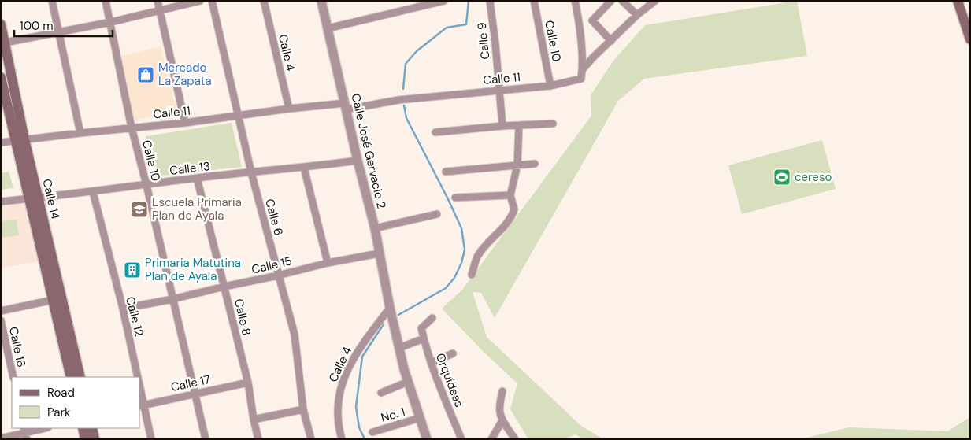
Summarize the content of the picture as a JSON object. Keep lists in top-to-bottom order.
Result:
{
  "streets": {
    "main road": ["Calle 14"],
    "street": [
      "Calle 9",
      "Calle 10",
      "Calle 4",
      "Calle 11",
      "Calle José Gervacio 2",
      "Calle 13",
      "Calle 6",
      "Calle 15",
      "Calle 12",
      "Calle 8",
      "Calle 16",
      "Orquídeas",
      "Calle 17",
      "No. 1"
    ]
  },
  "crossings": [
    ["Calle 9", "Calle 11"],
    ["Calle 10", "Calle 11"],
    ["Calle 10", "Calle 13"],
    ["Calle 10", "Calle 15"],
    ["Calle 10", "Calle 17"],
    ["Calle 4", "Calle 11"],
    ["Calle 4", "Calle José Gervacio 2"],
    ["Calle 11", "Calle José Gervacio 2"],
    ["Calle 11", "Calle 14"],
    ["Calle 11", "Calle 6"],
    ["Calle José Gervacio 2", "Calle 13"],
    ["Calle José Gervacio 2", "Calle 15"],
    ["Calle José Gervacio 2", "No. 1"],
    ["Calle 13", "Calle 14"],
    ["Calle 13", "Calle 6"],
    ["Calle 13", "Calle 12"],
    ["Calle 13", "Calle 8"],
    ["Calle 6", "Calle 15"],
    ["Calle 15", "Calle 12"],
    ["Calle 15", "Calle 8"],
    ["Calle 12", "Calle 17"],
    ["Calle 8", "Calle 17"]
  ],
  "places": {
    "shop": ["Mercado La Zapata"],
    "sports": ["cereso"],
    "school or university": ["Escuela Primaria Plan de Ayala"],
    "building": ["Primaria Matutina Plan de Ayala"]
  },
  "legend": ["Road", "Park"],
  "scale_bar": "100 m"
}
